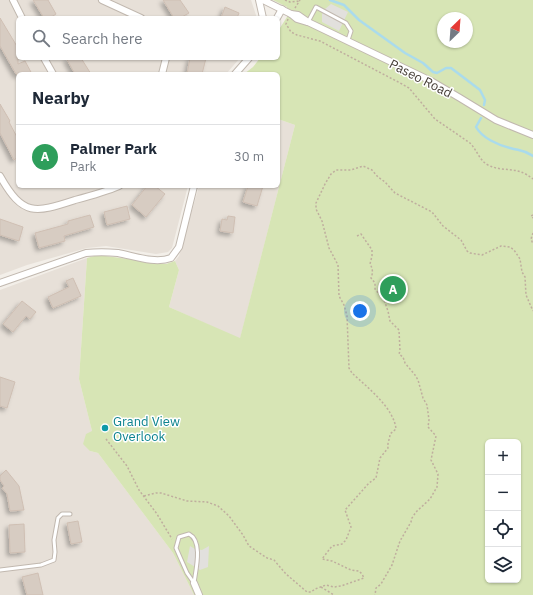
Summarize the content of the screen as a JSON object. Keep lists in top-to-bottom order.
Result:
{
  "streets": {
    "street": ["Paseo Road"]
  },
  "places": ["Grand View Overlook"],
  "north": "top right",
  "page": {
    "search": "Search here",
    "heading": "Nearby",
    "list": [
      {
        "mark": "A",
        "name": "Palmer Park",
        "note": "Park",
        "value": "30 m"
      }
    ],
    "pins": "A",
    "map_buttons": ["+", "−"]
  }
}
